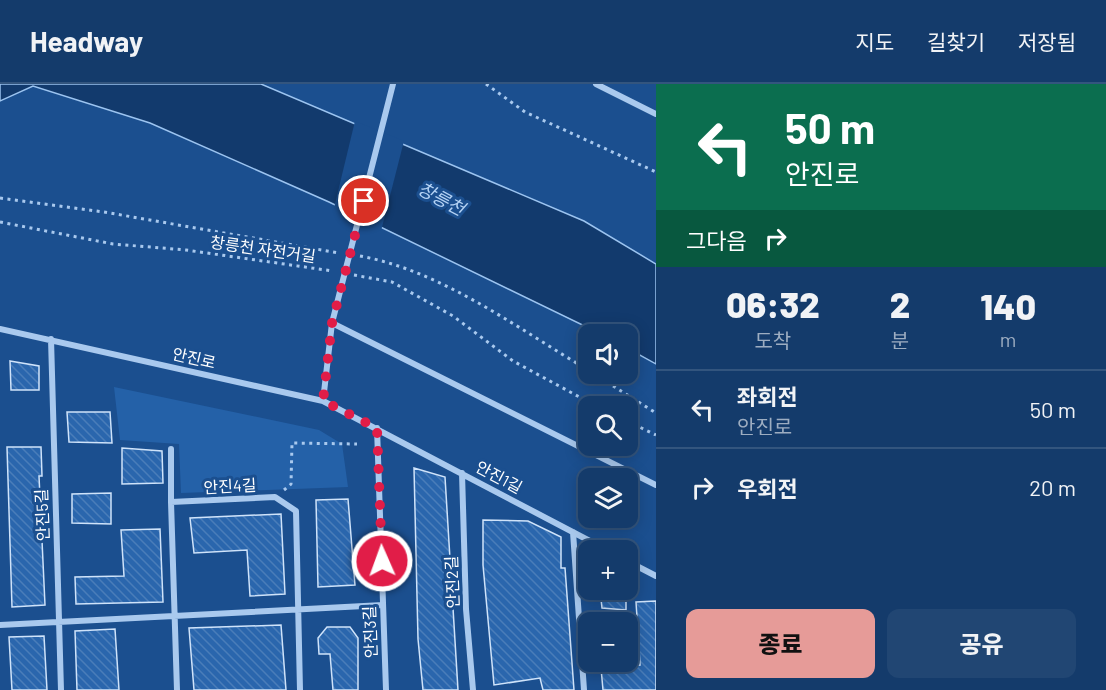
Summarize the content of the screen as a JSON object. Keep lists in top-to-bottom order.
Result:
{
  "streets": {
    "street": [
      "안진로",
      "안진1길",
      "안진4길",
      "안진5길",
      "안진2길",
      "안진3길"
    ],
    "path": ["창릉천 자전거길"]
  },
  "crossings": [
    ["안진로", "안진1길"],
    ["안진로", "안진5길"],
    ["안진로", "안진3길"],
    ["안진1길", "안진2길"],
    ["안진1길", "안진3길"]
  ],
  "water": ["창릉천"],
  "page": {
    "header": "Headway",
    "nav": ["지도", "길찾기", "저장됨"],
    "turn": ["50 m", "안진로"],
    "then": "그다음",
    "eta": [
      "06:32",
      "도착",
      "2",
      "분",
      "140",
      "m"
    ],
    "map_buttons": ["+", "−"],
    "list": [
      {
        "name": "좌회전",
        "note": "안진로",
        "value": "50 m"
      },
      {
        "name": "우회전",
        "value": "20 m"
      }
    ],
    "buttons": ["종료", "공유"]
  }
}
